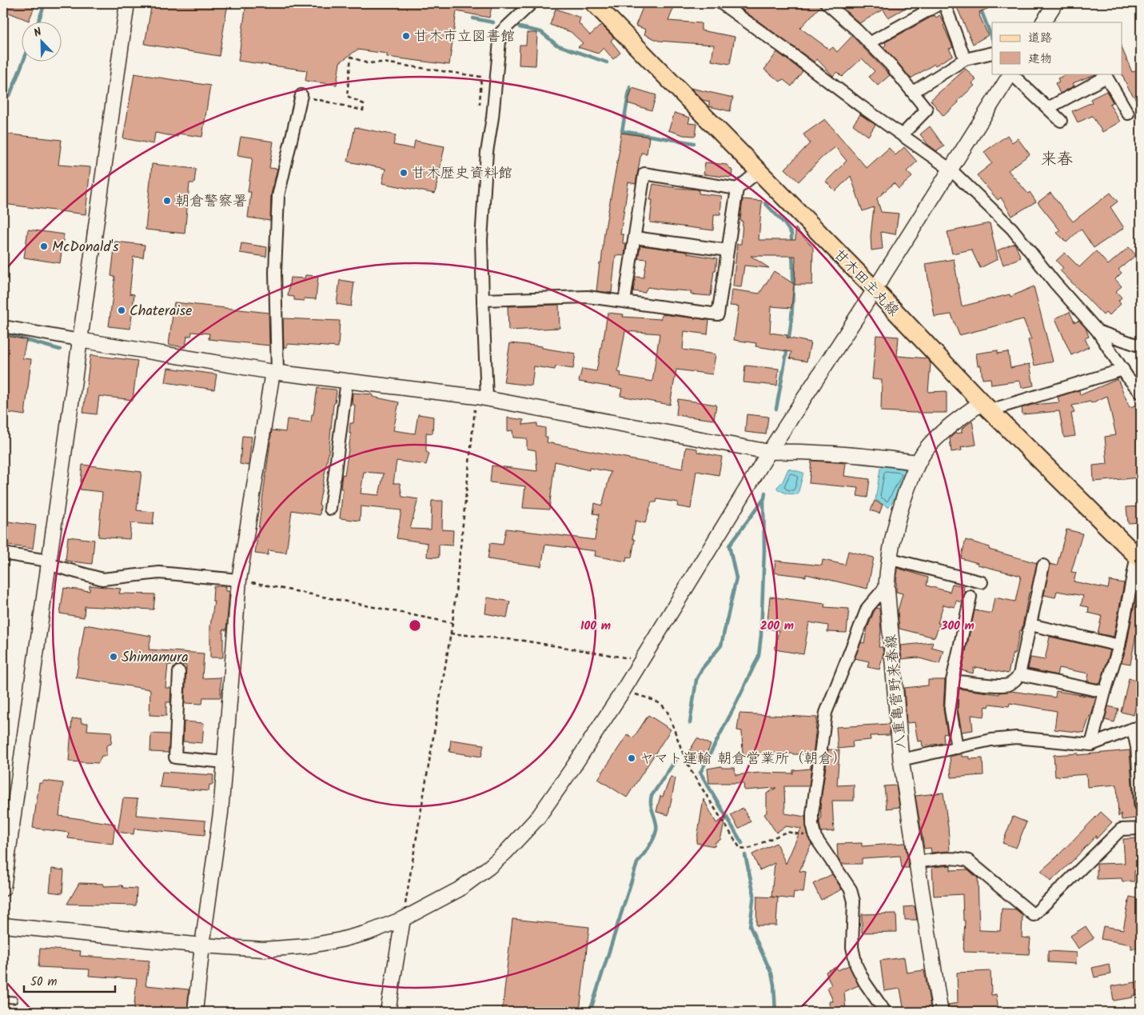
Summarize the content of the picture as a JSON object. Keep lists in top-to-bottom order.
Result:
{
  "streets": {
    "main road": ["甘木田主丸線", "八重亀菅野来春線"]
  },
  "crossings": [
    ["甘木田主丸線", "八重亀菅野来春線"]
  ],
  "districts": ["来春"],
  "places": [
    "甘木市立図書館",
    "甘木歴史資料館",
    "朝倉警察署",
    "McDonald's",
    "Chateraise",
    "Shimamura",
    "ヤマト運輸 朝倉営業所（朝倉）"
  ],
  "legend": ["道路", "建物"],
  "scale_bar": "50 m",
  "north": "top left",
  "rings": ["100 m", "200 m", "300 m"]
}
